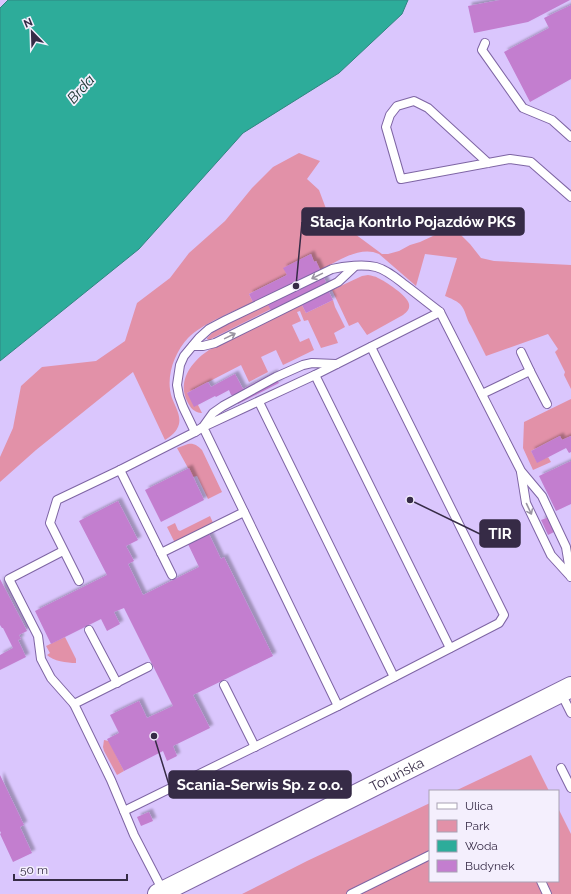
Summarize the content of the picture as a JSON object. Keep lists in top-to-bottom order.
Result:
{
  "streets": {
    "street": ["Toruńska"]
  },
  "water": ["Brda"],
  "places": ["Stacja Kontrlo Pojazdów PKS", "TIR", "Scania-Serwis Sp. z o.o."],
  "legend": [
    "Ulica",
    "Park",
    "Woda",
    "Budynek"
  ],
  "scale_bar": "50 m",
  "north": "top left"
}
